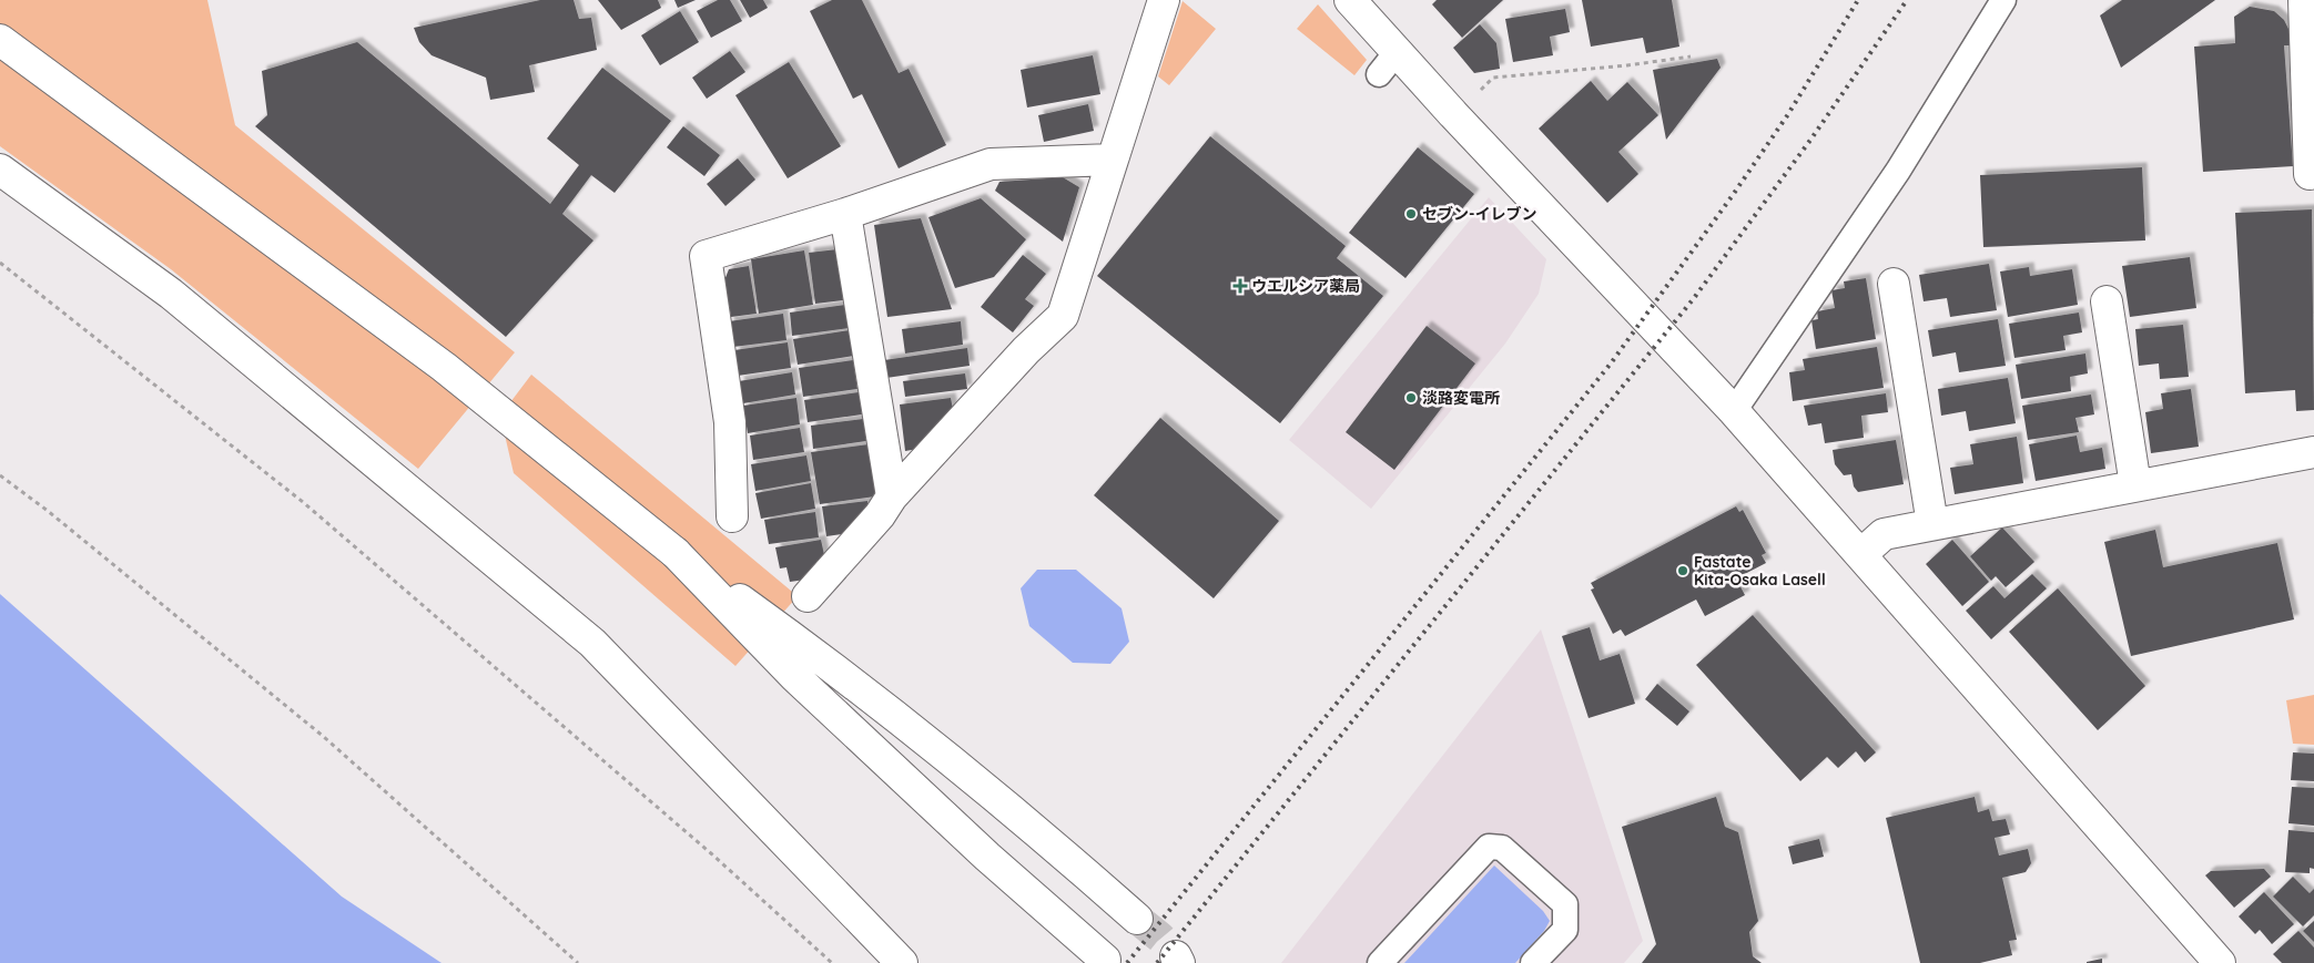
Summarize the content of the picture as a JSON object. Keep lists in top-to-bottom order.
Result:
{
  "places": {
    "other": ["セブン-イレブン", "淡路変電所", "Fastate Kita-Osaka Lasell"],
    "health": ["ウエルシア薬局"]
  }
}
